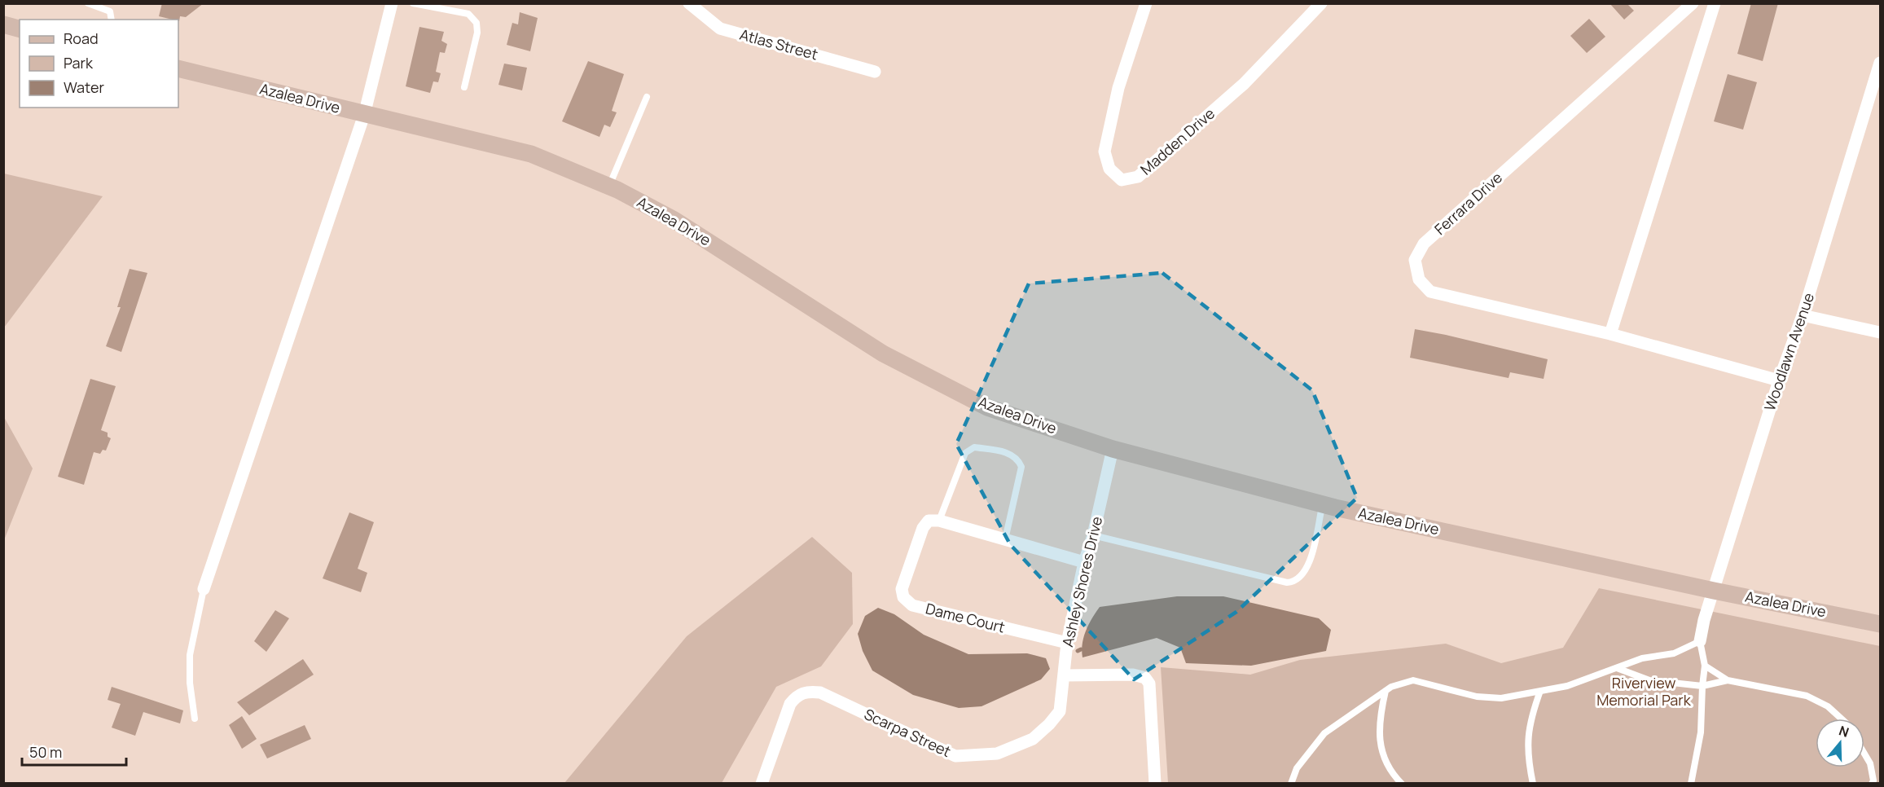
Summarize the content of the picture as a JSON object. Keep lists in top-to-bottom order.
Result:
{
  "streets": {
    "street": [
      "Atlas Street",
      "Azalea Drive",
      "Madden Drive",
      "Ferrara Drive",
      "Woodlawn Avenue",
      "Ashley Shores Drive",
      "Dame Court",
      "Scarpa Street"
    ]
  },
  "crossings": [
    ["Azalea Drive", "Woodlawn Avenue"],
    ["Azalea Drive", "Ashley Shores Drive"],
    ["Ferrara Drive", "Woodlawn Avenue"],
    ["Ashley Shores Drive", "Dame Court"],
    ["Ashley Shores Drive", "Scarpa Street"]
  ],
  "parks": ["Riverview Memorial Park"],
  "legend": ["Road", "Park", "Water"],
  "scale_bar": "50 m",
  "north": "top"
}
